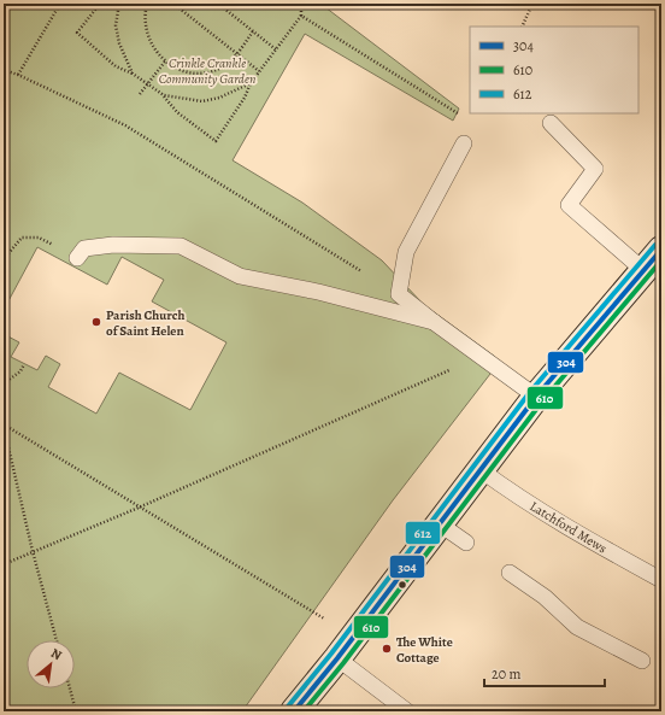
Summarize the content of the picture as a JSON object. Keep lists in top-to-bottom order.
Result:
{
  "streets": {
    "lane": ["Latchford Mews"]
  },
  "parks": ["Crinkle Crankle Community Garden"],
  "places": ["Parish Church of Saint Helen", "The White Cottage"],
  "lines": ["transit line 612", "transit line 304", "transit line 610"],
  "legend": ["304", "610", "612"],
  "scale_bar": "20 m",
  "north": "top right"
}
